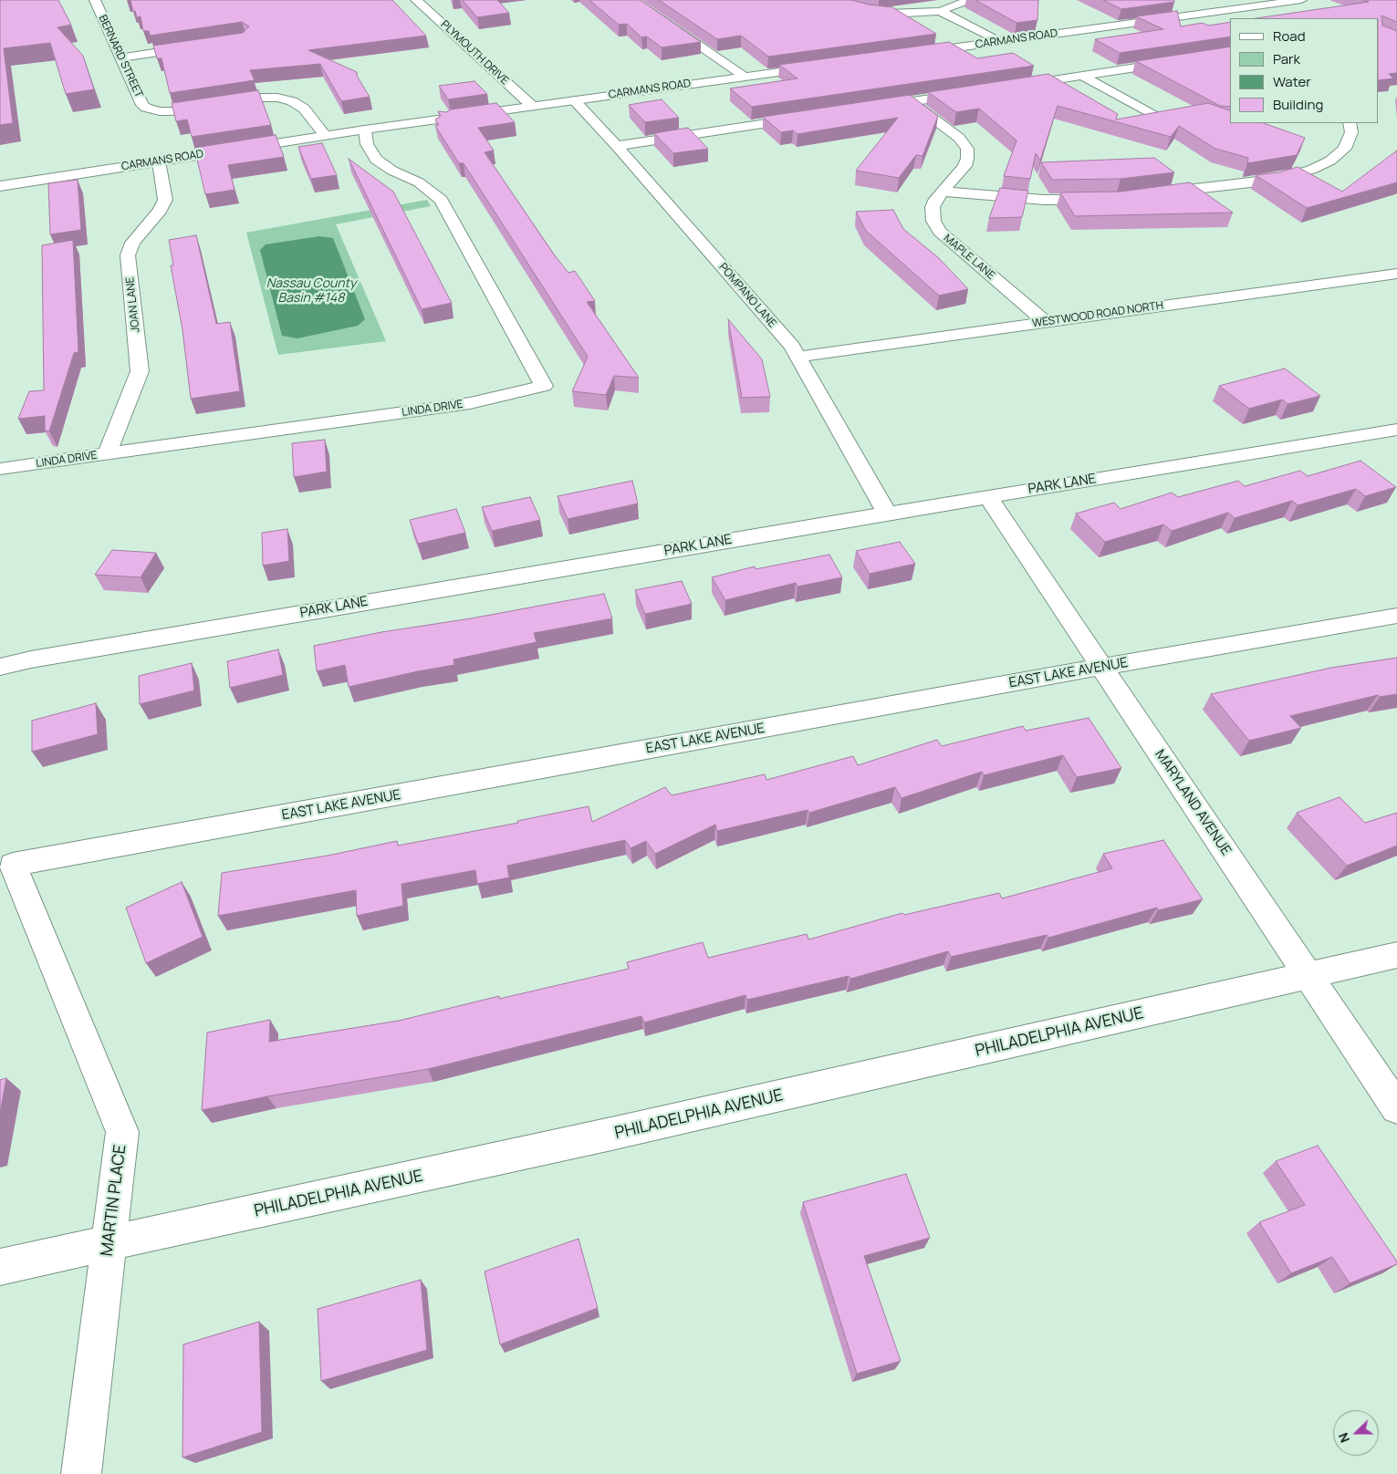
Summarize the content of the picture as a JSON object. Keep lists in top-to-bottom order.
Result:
{
  "streets": {
    "street": [
      "CARMANS ROAD",
      "PLYMOUTH DRIVE",
      "BERNARD STREET",
      "MAPLE LANE",
      "POMPANO LANE",
      "JOAN LANE",
      "WESTWOOD ROAD NORTH",
      "LINDA DRIVE",
      "PARK LANE",
      "EAST LAKE AVENUE",
      "MARYLAND AVENUE",
      "PHILADELPHIA AVENUE",
      "MARTIN PLACE"
    ]
  },
  "crossings": [
    ["CARMANS ROAD", "PLYMOUTH DRIVE"],
    ["CARMANS ROAD", "BERNARD STREET"],
    ["CARMANS ROAD", "POMPANO LANE"],
    ["CARMANS ROAD", "JOAN LANE"],
    ["CARMANS ROAD", "LINDA DRIVE"],
    ["MAPLE LANE", "WESTWOOD ROAD NORTH"],
    ["POMPANO LANE", "WESTWOOD ROAD NORTH"],
    ["POMPANO LANE", "PARK LANE"],
    ["JOAN LANE", "LINDA DRIVE"],
    ["PARK LANE", "MARYLAND AVENUE"],
    ["EAST LAKE AVENUE", "MARYLAND AVENUE"],
    ["EAST LAKE AVENUE", "MARTIN PLACE"],
    ["MARYLAND AVENUE", "PHILADELPHIA AVENUE"],
    ["PHILADELPHIA AVENUE", "MARTIN PLACE"]
  ],
  "water": ["Nassau County Basin #148"],
  "legend": [
    "Road",
    "Park",
    "Water",
    "Building"
  ],
  "north": "left"
}
